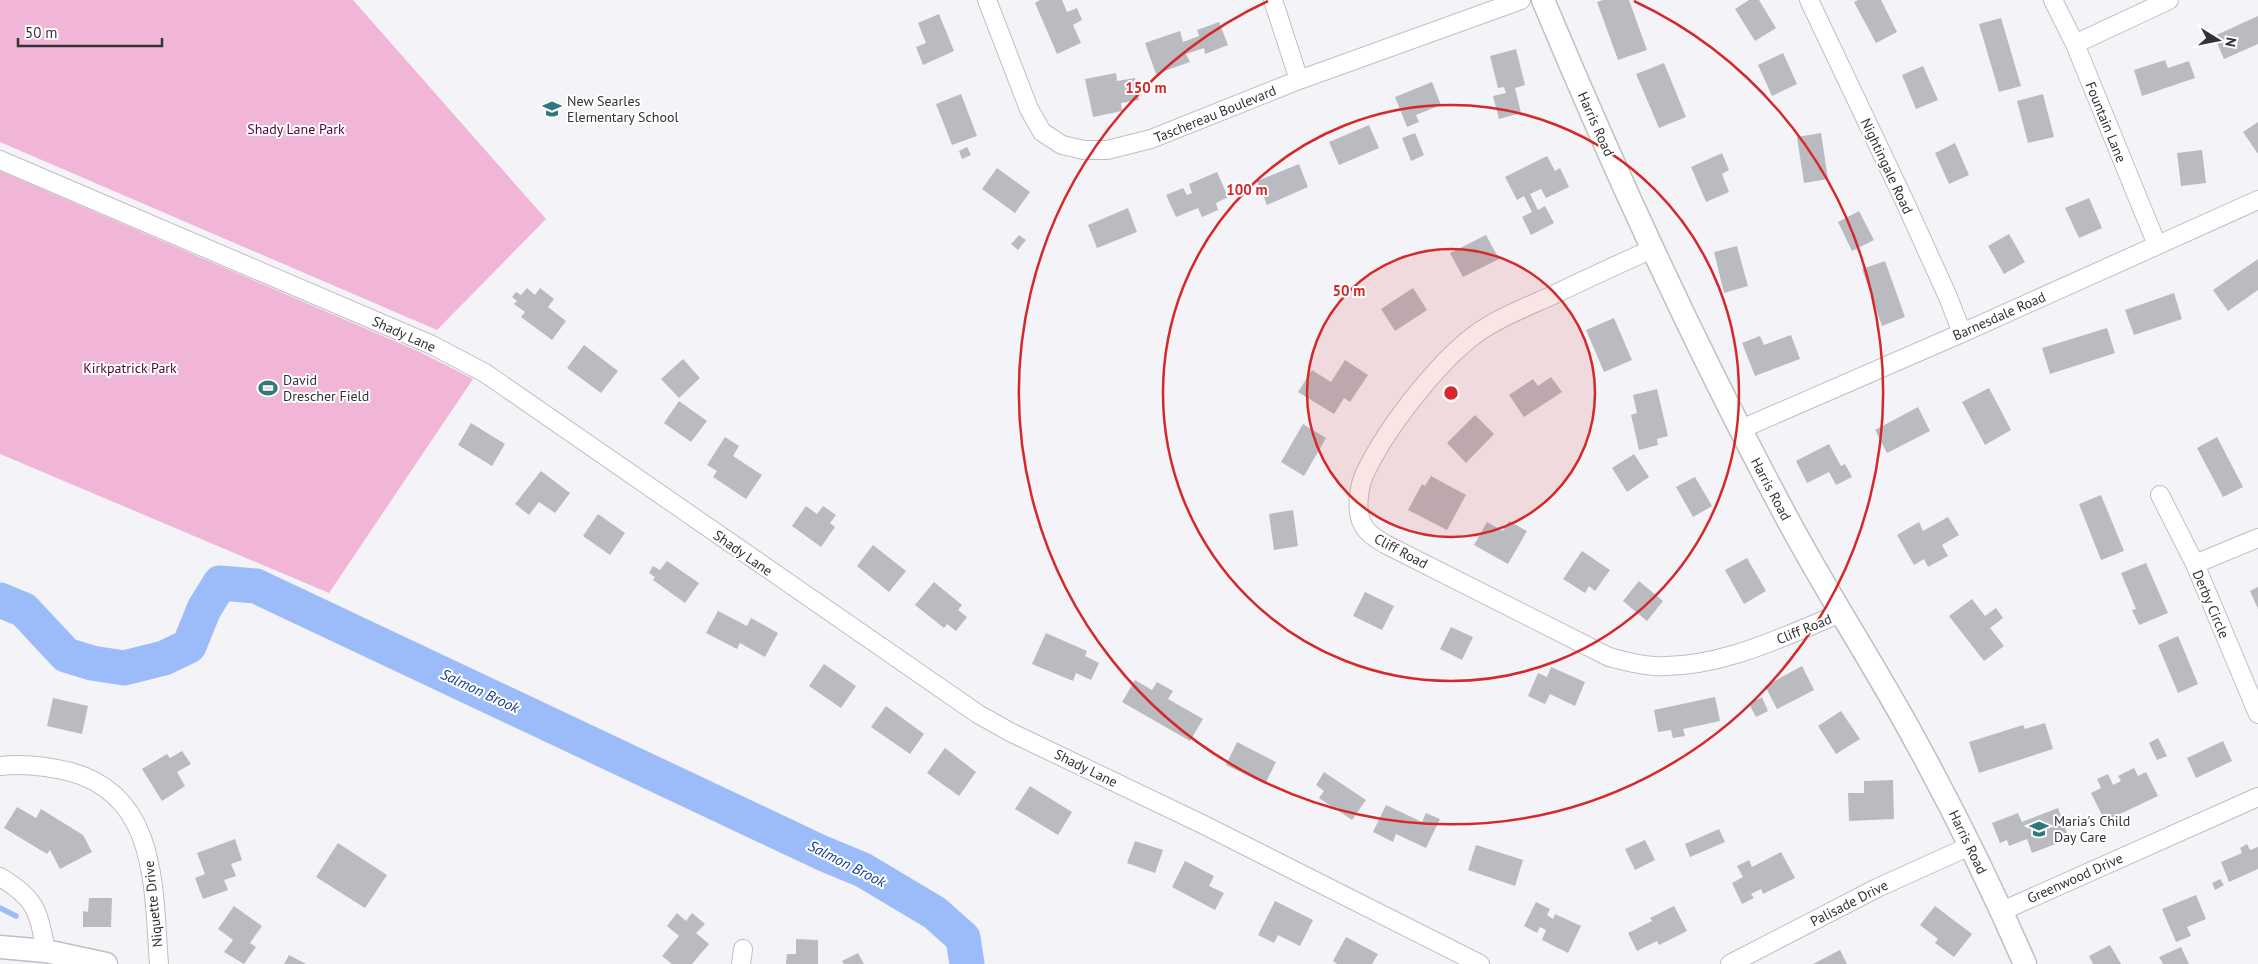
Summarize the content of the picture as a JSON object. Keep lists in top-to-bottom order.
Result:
{
  "streets": {
    "street": [
      "Taschereau Boulevard",
      "Fountain Lane",
      "Harris Road",
      "Nightingale Road",
      "Barnesdale Road",
      "Shady Lane",
      "Cliff Road",
      "Derby Circle",
      "Greenwood Drive",
      "Palisade Drive",
      "Niquette Drive"
    ]
  },
  "crossings": [
    ["Fountain Lane", "Barnesdale Road"],
    ["Harris Road", "Barnesdale Road"],
    ["Harris Road", "Cliff Road"],
    ["Harris Road", "Greenwood Drive"],
    ["Harris Road", "Palisade Drive"],
    ["Nightingale Road", "Barnesdale Road"]
  ],
  "water": ["Salmon Brook"],
  "parks": ["Shady Lane Park", "Kirkpatrick Park"],
  "places": {
    "school or university": ["New Searles Elementary School", "Maria's Child Day Care"],
    "sports": ["David Drescher Field"]
  },
  "scale_bar": "50 m",
  "north": "right",
  "rings": ["150 m", "100 m", "50 m"]
}
